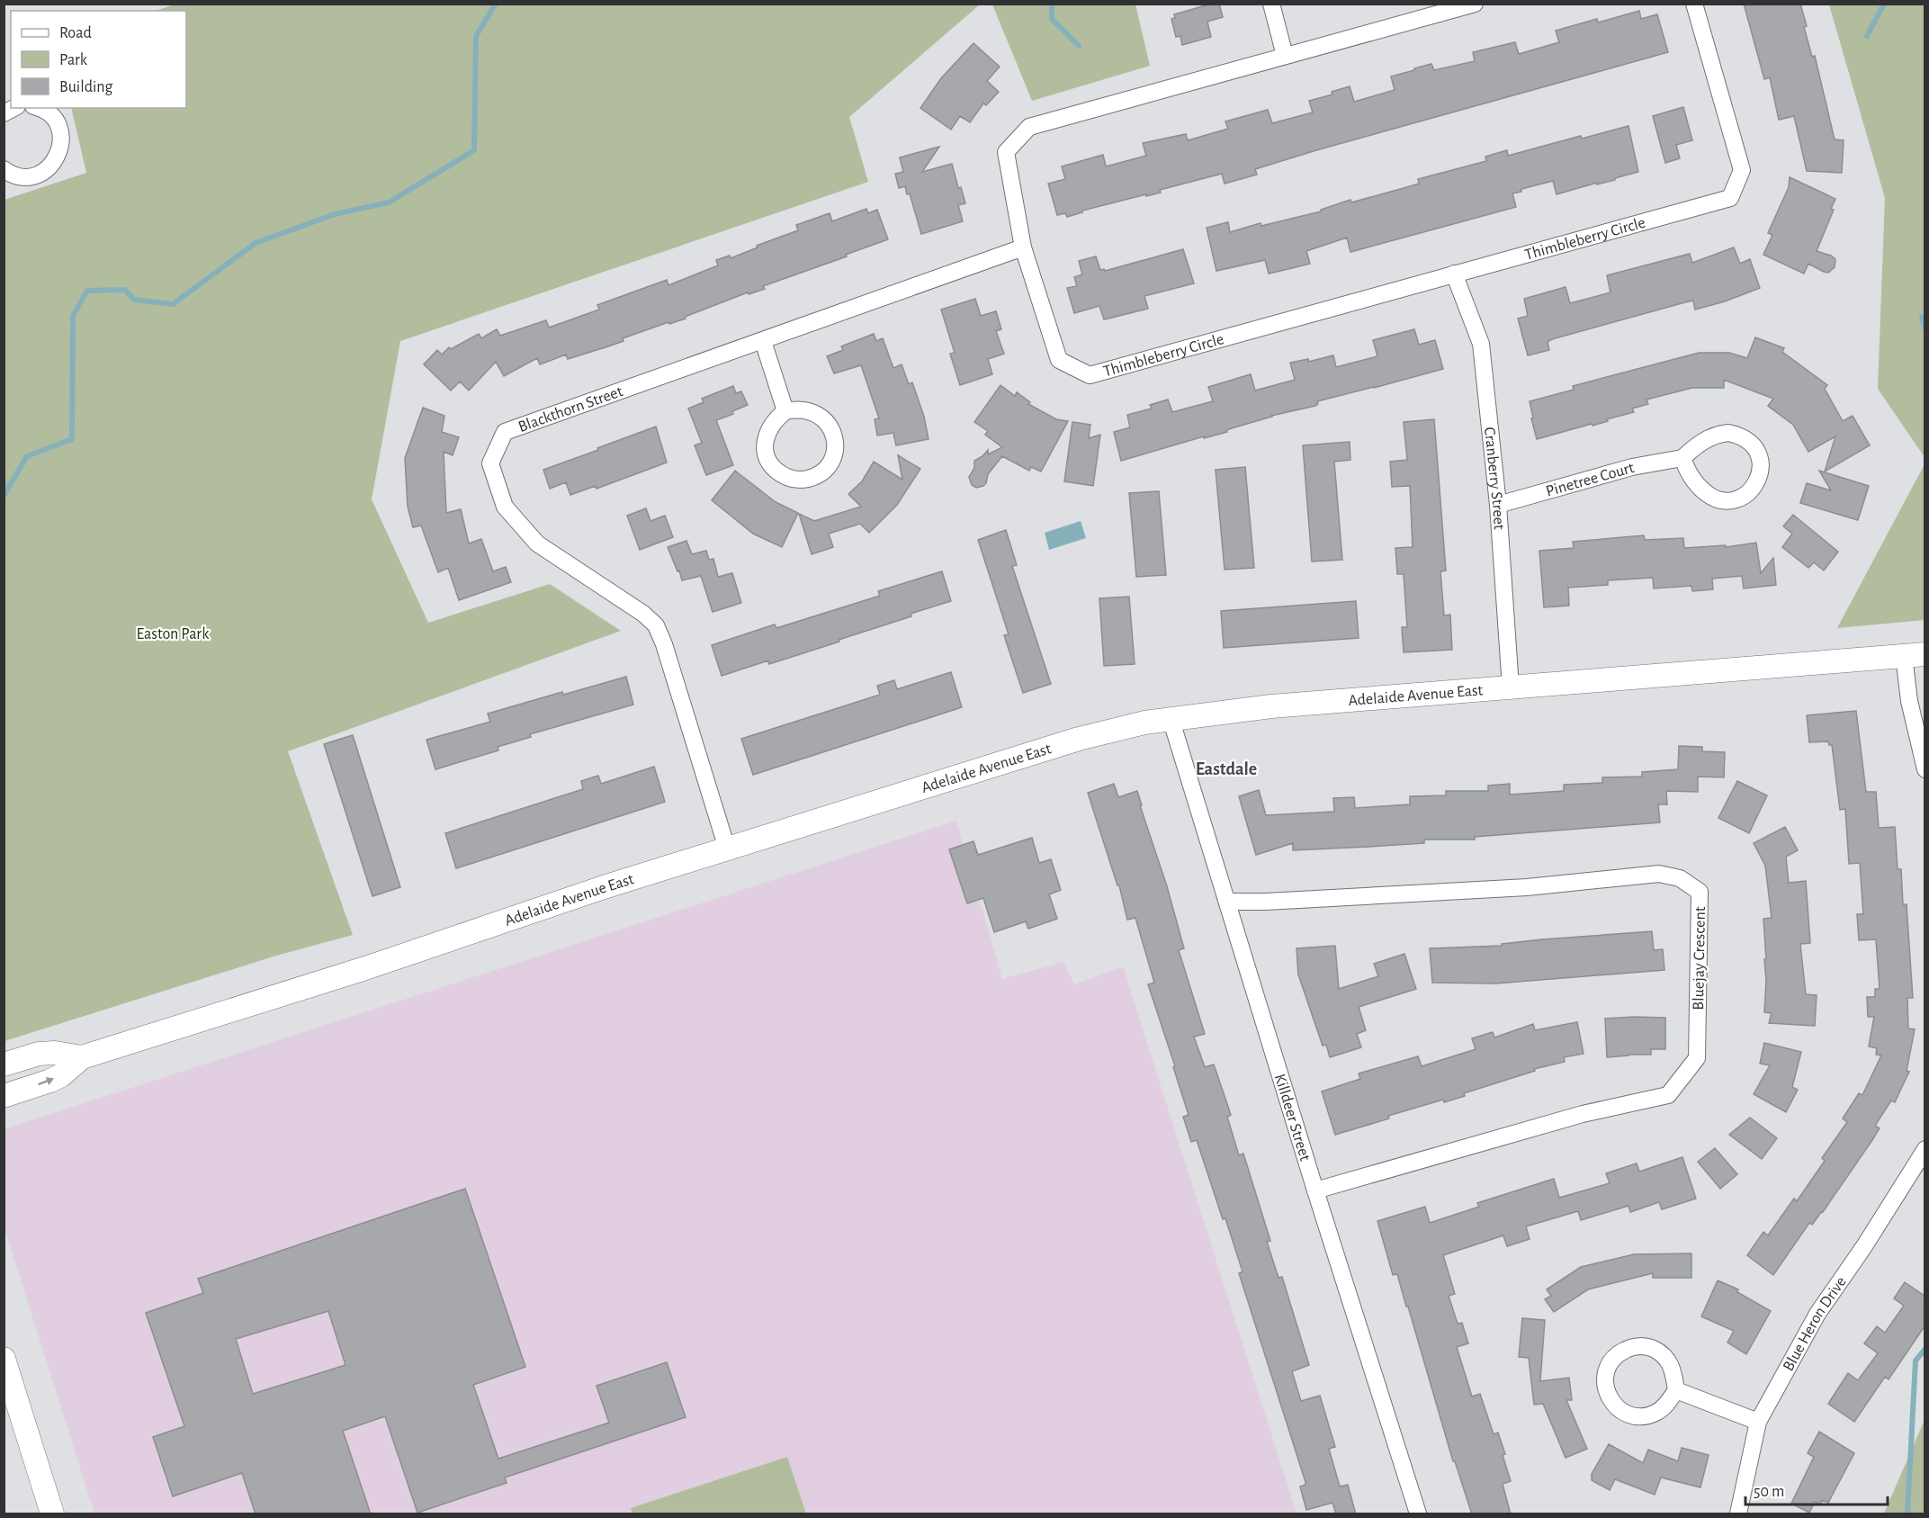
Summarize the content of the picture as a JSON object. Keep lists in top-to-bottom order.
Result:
{
  "streets": {
    "main road": ["Adelaide Avenue East"],
    "street": [
      "Thimbleberry Circle",
      "Blackthorn Street",
      "Cranberry Street",
      "Pinetree Court",
      "Bluejay Crescent",
      "Killdeer Street",
      "Blue Heron Drive"
    ]
  },
  "crossings": [
    ["Thimbleberry Circle", "Blackthorn Street"],
    ["Thimbleberry Circle", "Cranberry Street"],
    ["Blackthorn Street", "Adelaide Avenue East"],
    ["Cranberry Street", "Pinetree Court"],
    ["Cranberry Street", "Adelaide Avenue East"],
    ["Adelaide Avenue East", "Killdeer Street"],
    ["Bluejay Crescent", "Killdeer Street"]
  ],
  "districts": ["Eastdale"],
  "parks": ["Easton Park"],
  "legend": ["Road", "Park", "Building"],
  "scale_bar": "50 m"
}
